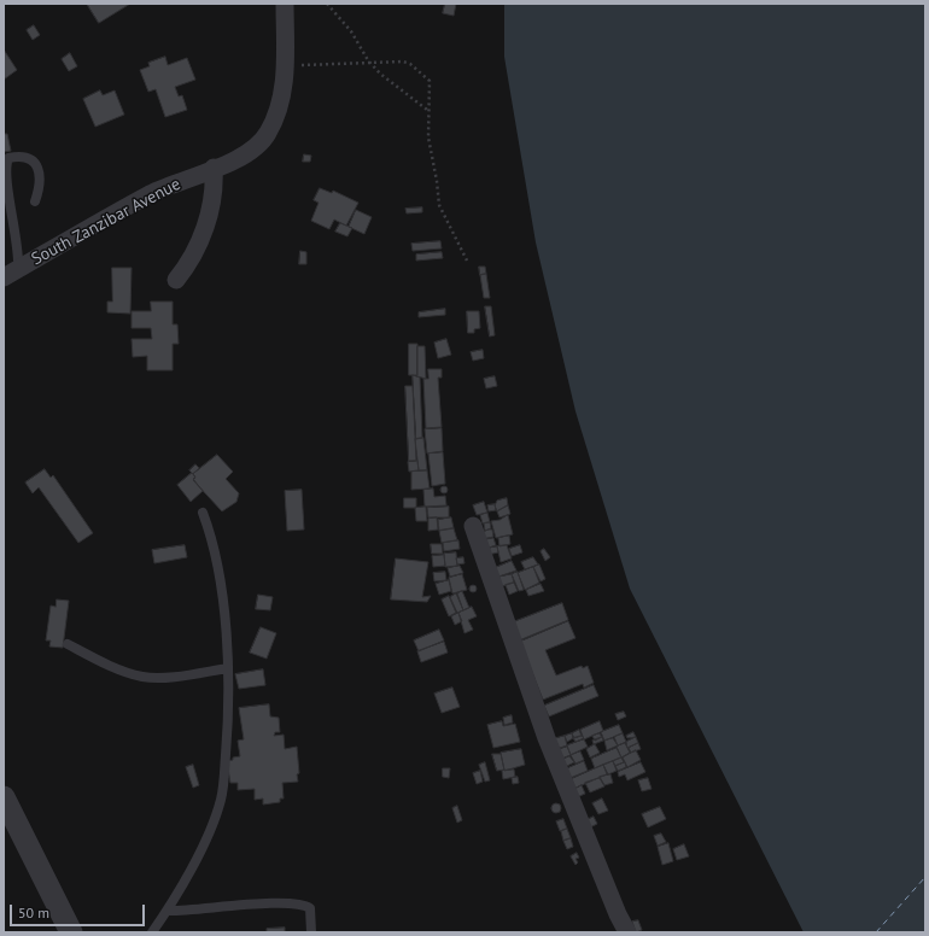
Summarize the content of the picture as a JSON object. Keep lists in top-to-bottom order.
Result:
{
  "streets": {
    "street": ["South Zanzibar Avenue"]
  },
  "scale_bar": "50 m"
}
